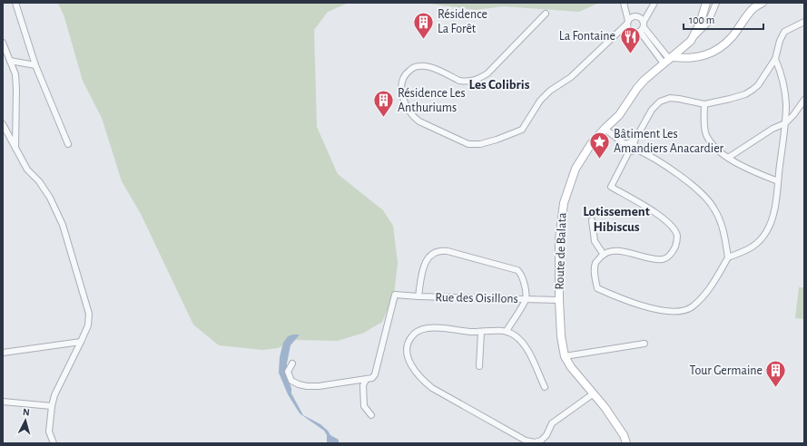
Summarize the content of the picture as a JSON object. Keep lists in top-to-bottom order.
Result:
{
  "streets": {
    "main road": ["Route de Balata"],
    "street": ["Rue des Oisillons"]
  },
  "crossings": [
    ["Route de Balata", "Rue des Oisillons"]
  ],
  "districts": ["Les Colibris", "Lotissement Hibiscus"],
  "places": {
    "building": ["Résidence La Forêt", "Résidence Les Anthuriums", "Tour Germaine"],
    "restaurant": ["La Fontaine"],
    "place": ["Bâtiment Les Amandiers Anacardier"]
  },
  "scale_bar": "100 m",
  "north": "top"
}
